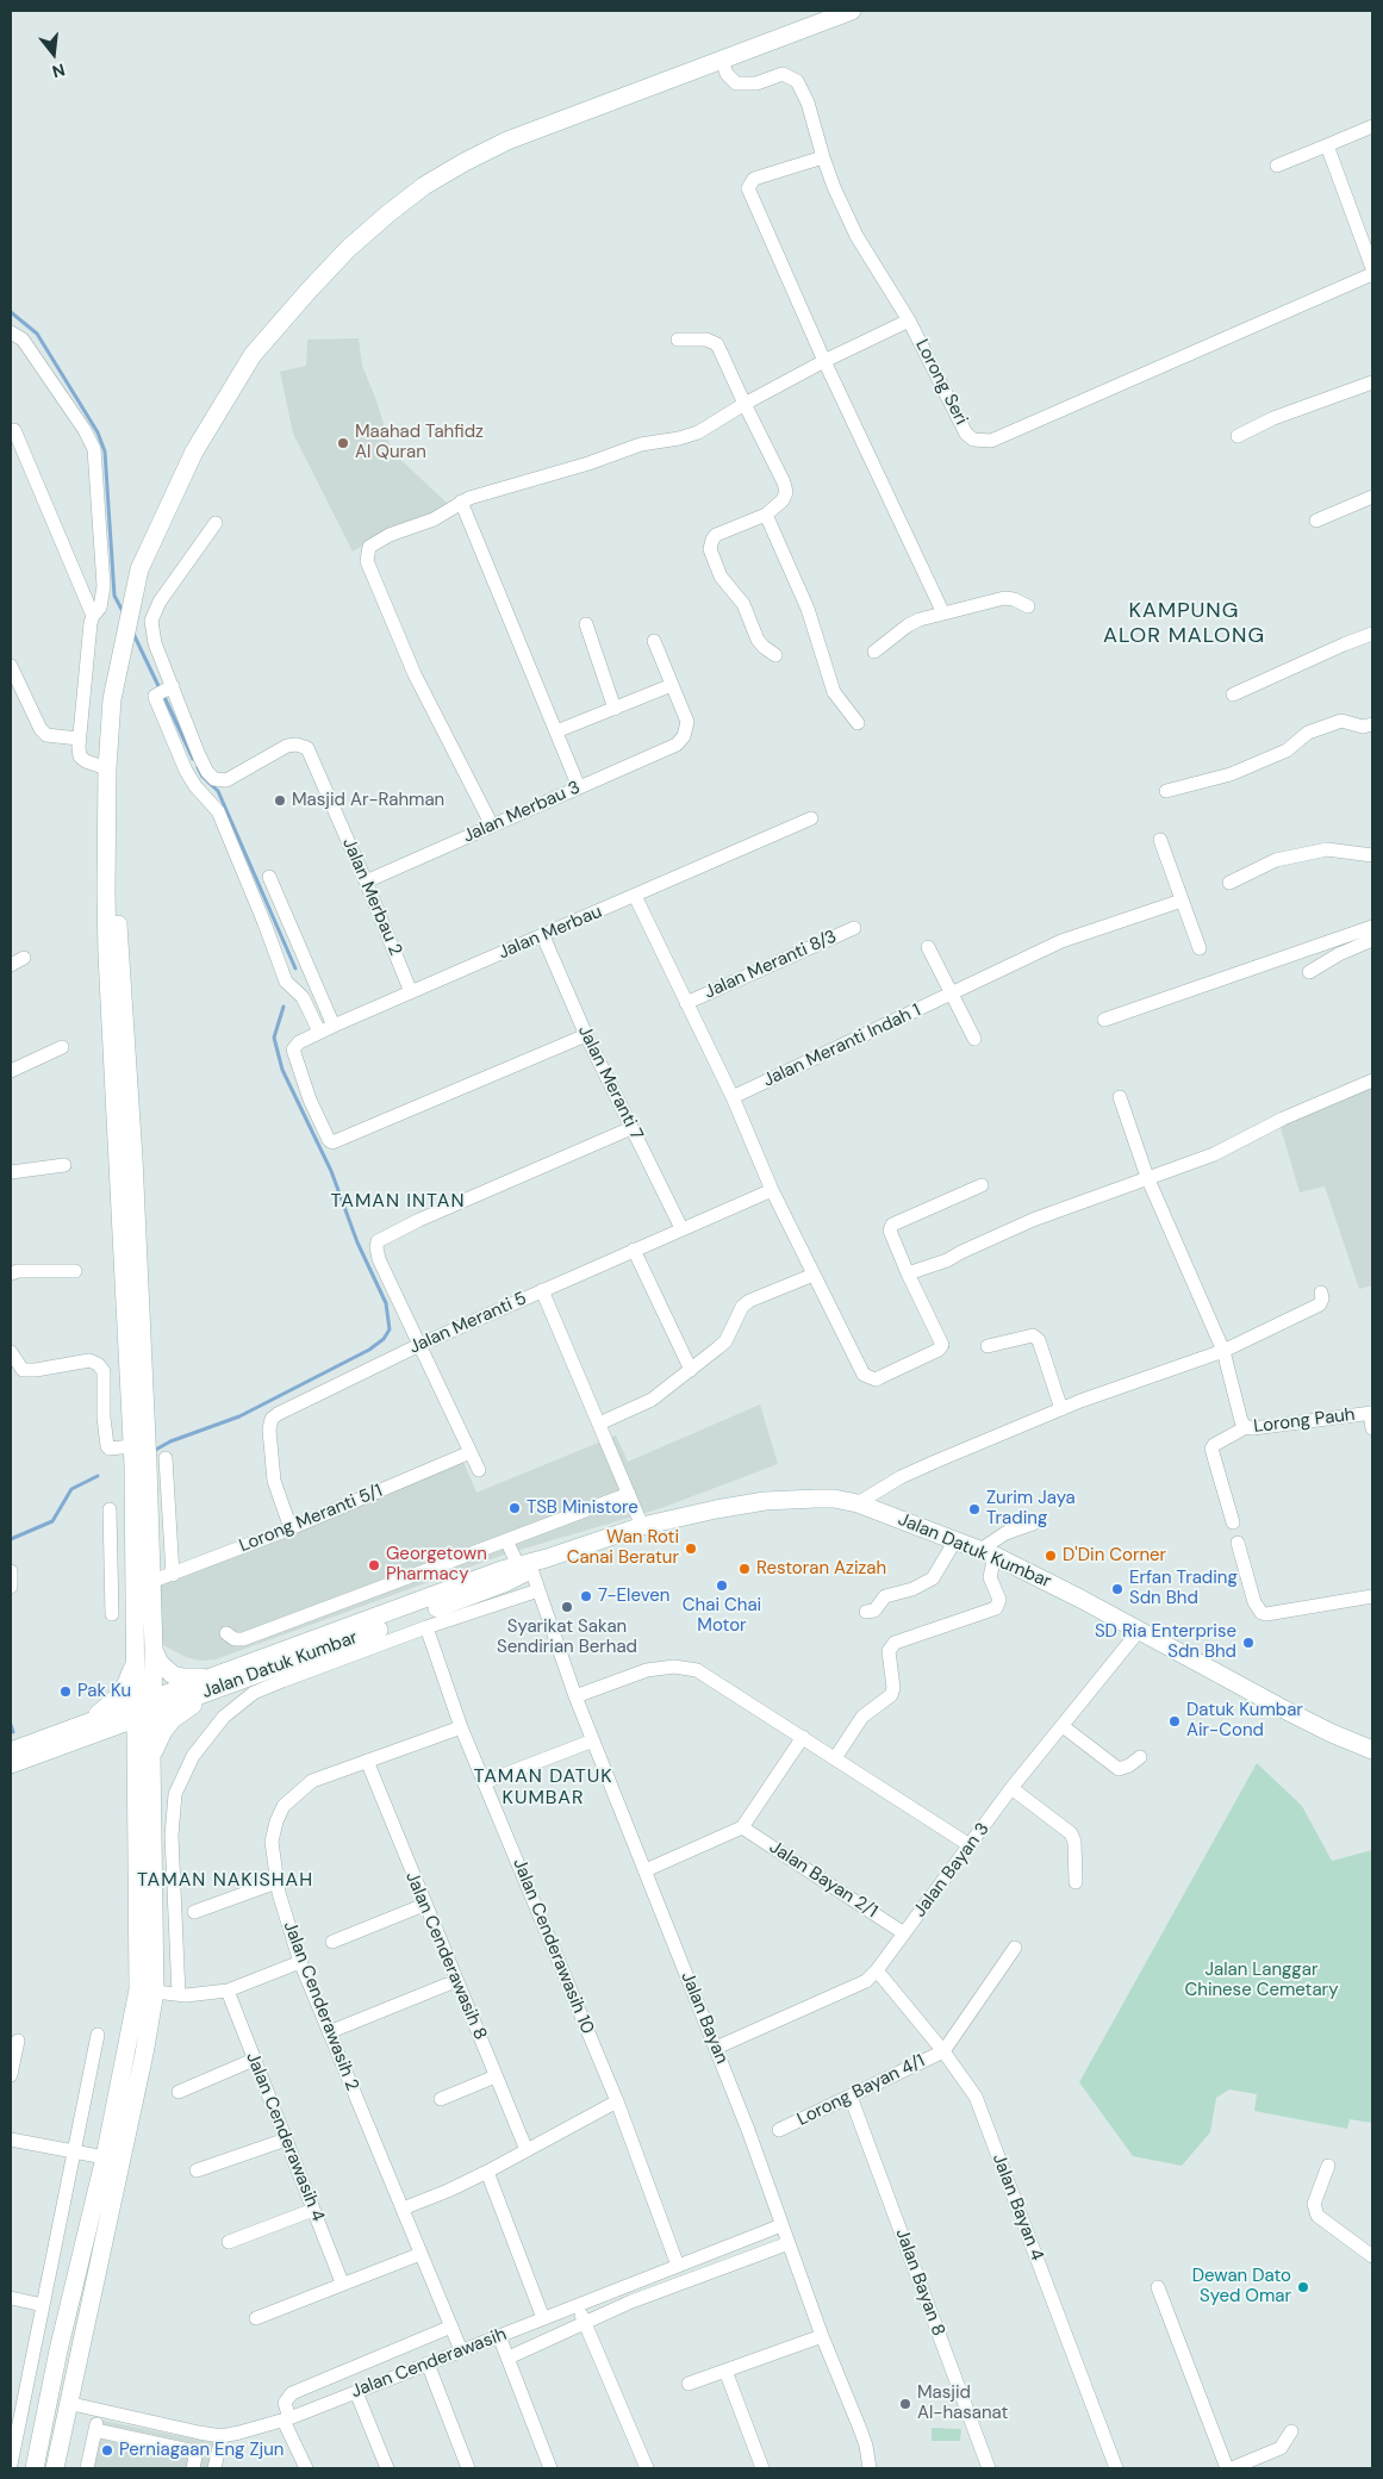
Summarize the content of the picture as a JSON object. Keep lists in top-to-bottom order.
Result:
{
  "streets": {
    "main road": ["Jalan Datuk Kumbar"],
    "street": [
      "Lorong Seri",
      "Jalan Merbau 3",
      "Jalan Merbau 2",
      "Jalan Merbau",
      "Jalan Meranti 8/3",
      "Jalan Meranti Indah 1",
      "Jalan Meranti 7",
      "Jalan Meranti 5",
      "Lorong Pauh",
      "Lorong Meranti 5/1",
      "Jalan Bayan 3",
      "Jalan Bayan 2/1",
      "Jalan Cenderawasih 10",
      "Jalan Cenderawasih 8",
      "Jalan Cenderawasih 2",
      "Jalan Bayan",
      "Lorong Bayan 4/1",
      "Jalan Cenderawasih 4",
      "Jalan Bayan 4",
      "Jalan Bayan 8",
      "Jalan Cenderawasih"
    ]
  },
  "crossings": [
    ["Jalan Merbau 3", "Jalan Merbau 2"],
    ["Jalan Merbau 2", "Jalan Merbau"],
    ["Jalan Merbau", "Jalan Meranti 7"],
    ["Jalan Meranti 7", "Jalan Meranti 5"],
    ["Jalan Meranti 5", "Lorong Meranti 5/1"],
    ["Jalan Datuk Kumbar", "Jalan Bayan 3"],
    ["Jalan Datuk Kumbar", "Jalan Bayan"],
    ["Jalan Bayan 3", "Jalan Bayan 2/1"],
    ["Jalan Bayan 3", "Jalan Bayan"],
    ["Jalan Bayan 3", "Jalan Bayan 4"],
    ["Jalan Cenderawasih 10", "Jalan Cenderawasih 2"],
    ["Jalan Cenderawasih 10", "Jalan Cenderawasih"],
    ["Jalan Cenderawasih 8", "Jalan Cenderawasih 2"],
    ["Jalan Cenderawasih 2", "Jalan Cenderawasih"],
    ["Jalan Bayan", "Jalan Cenderawasih"],
    ["Lorong Bayan 4/1", "Jalan Bayan 4"],
    ["Lorong Bayan 4/1", "Jalan Bayan 8"]
  ],
  "districts": [
    "KAMPUNG ALOR MALONG",
    "TAMAN INTAN",
    "TAMAN DATUK KUMBAR",
    "TAMAN NAKISHAH"
  ],
  "parks": ["Jalan Langgar Chinese Cemetary"],
  "places": [
    "Maahad Tahfidz Al Quran",
    "Masjid Ar-Rahman",
    "TSB Ministore",
    "Zurim Jaya Trading",
    "Wan Roti Canai Beratur",
    "D'Din Corner",
    "Georgetown Pharmacy",
    "Restoran Azizah",
    "Chai Chai Motor",
    "Erfan Trading Sdn Bhd",
    "7-Eleven",
    "Syarikat Sakan Sendirian Berhad",
    "SD Ria Enterprise Sdn Bhd",
    "Pak Ku",
    "Datuk Kumbar Air-Cond",
    "Dewan Dato Syed Omar",
    "Masjid Al-hasanat",
    "Perniagaan Eng Zjun"
  ],
  "north": "bottom"
}
